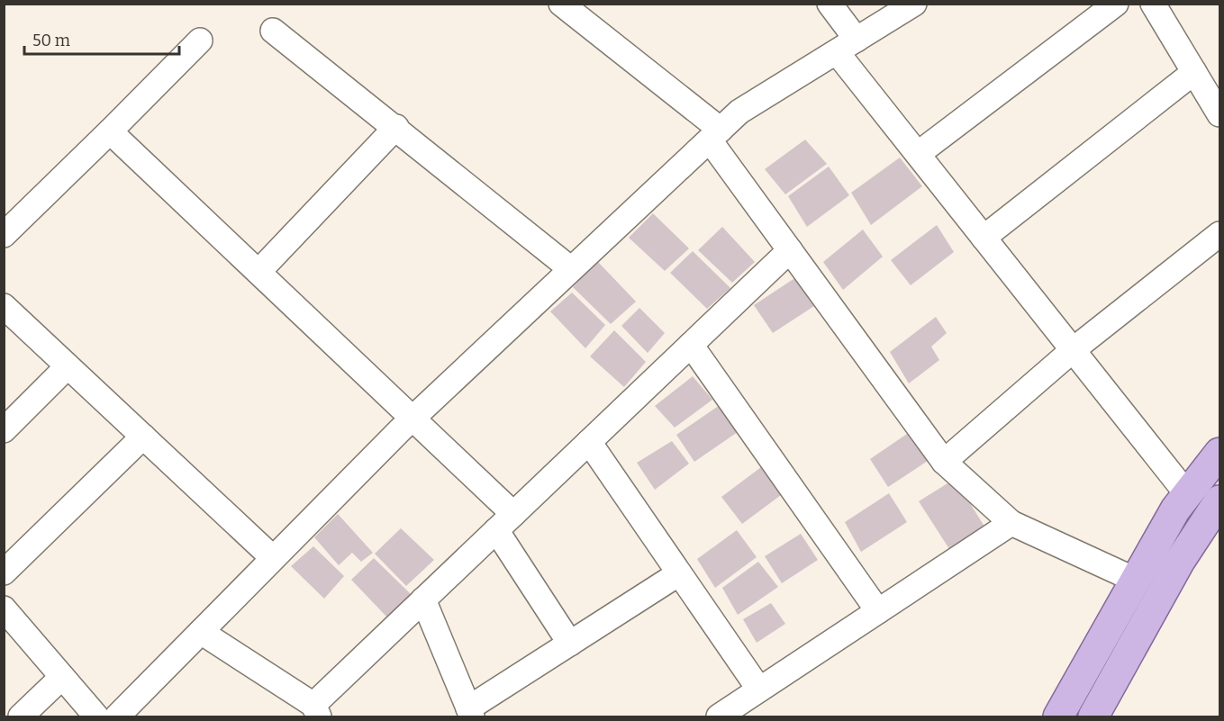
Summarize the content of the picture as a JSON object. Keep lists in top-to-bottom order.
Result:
{
  "scale_bar": "50 m"
}
